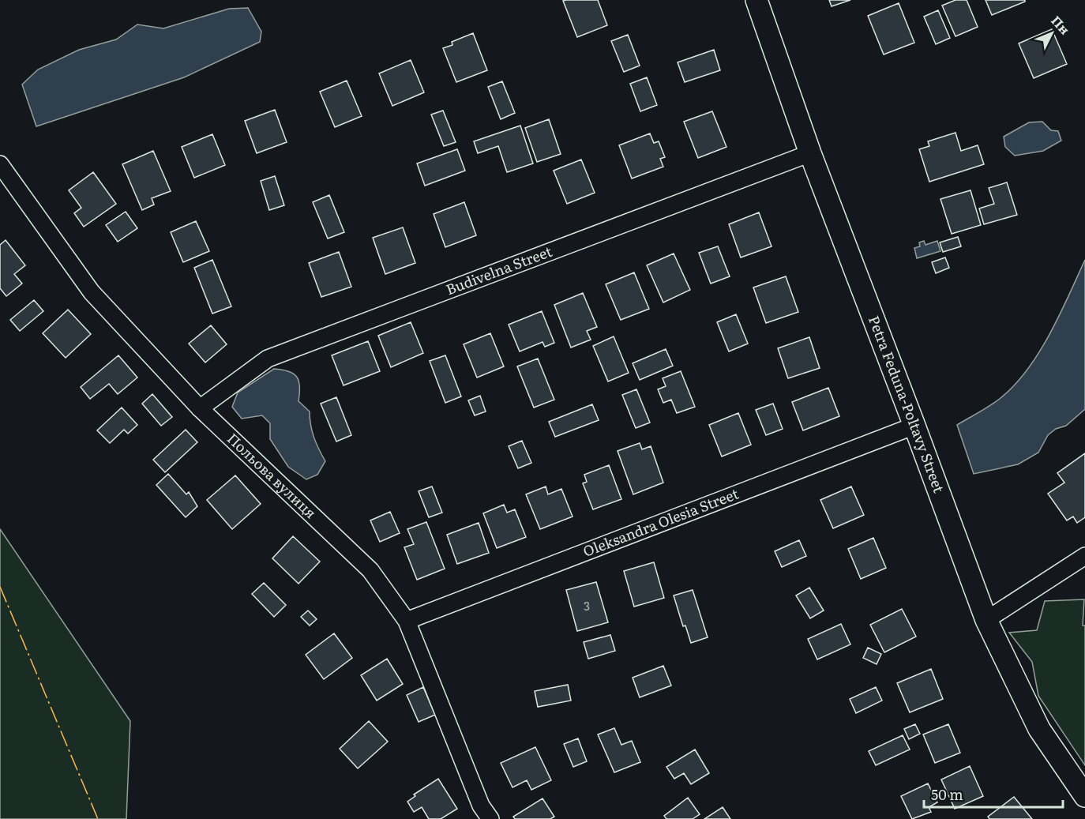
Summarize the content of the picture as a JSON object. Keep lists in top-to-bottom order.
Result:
{
  "streets": {
    "street": [
      "Budivelna Street",
      "Petra Feduna-Poltavy Street",
      "Польова вулиця",
      "Oleksandra Olesia Street"
    ]
  },
  "crossings": [
    ["Budivelna Street", "Petra Feduna-Poltavy Street"],
    ["Budivelna Street", "Польова вулиця"],
    ["Petra Feduna-Poltavy Street", "Oleksandra Olesia Street"],
    ["Польова вулиця", "Oleksandra Olesia Street"]
  ],
  "house_numbers": ["3"],
  "scale_bar": "50 m",
  "north": "top right"
}
